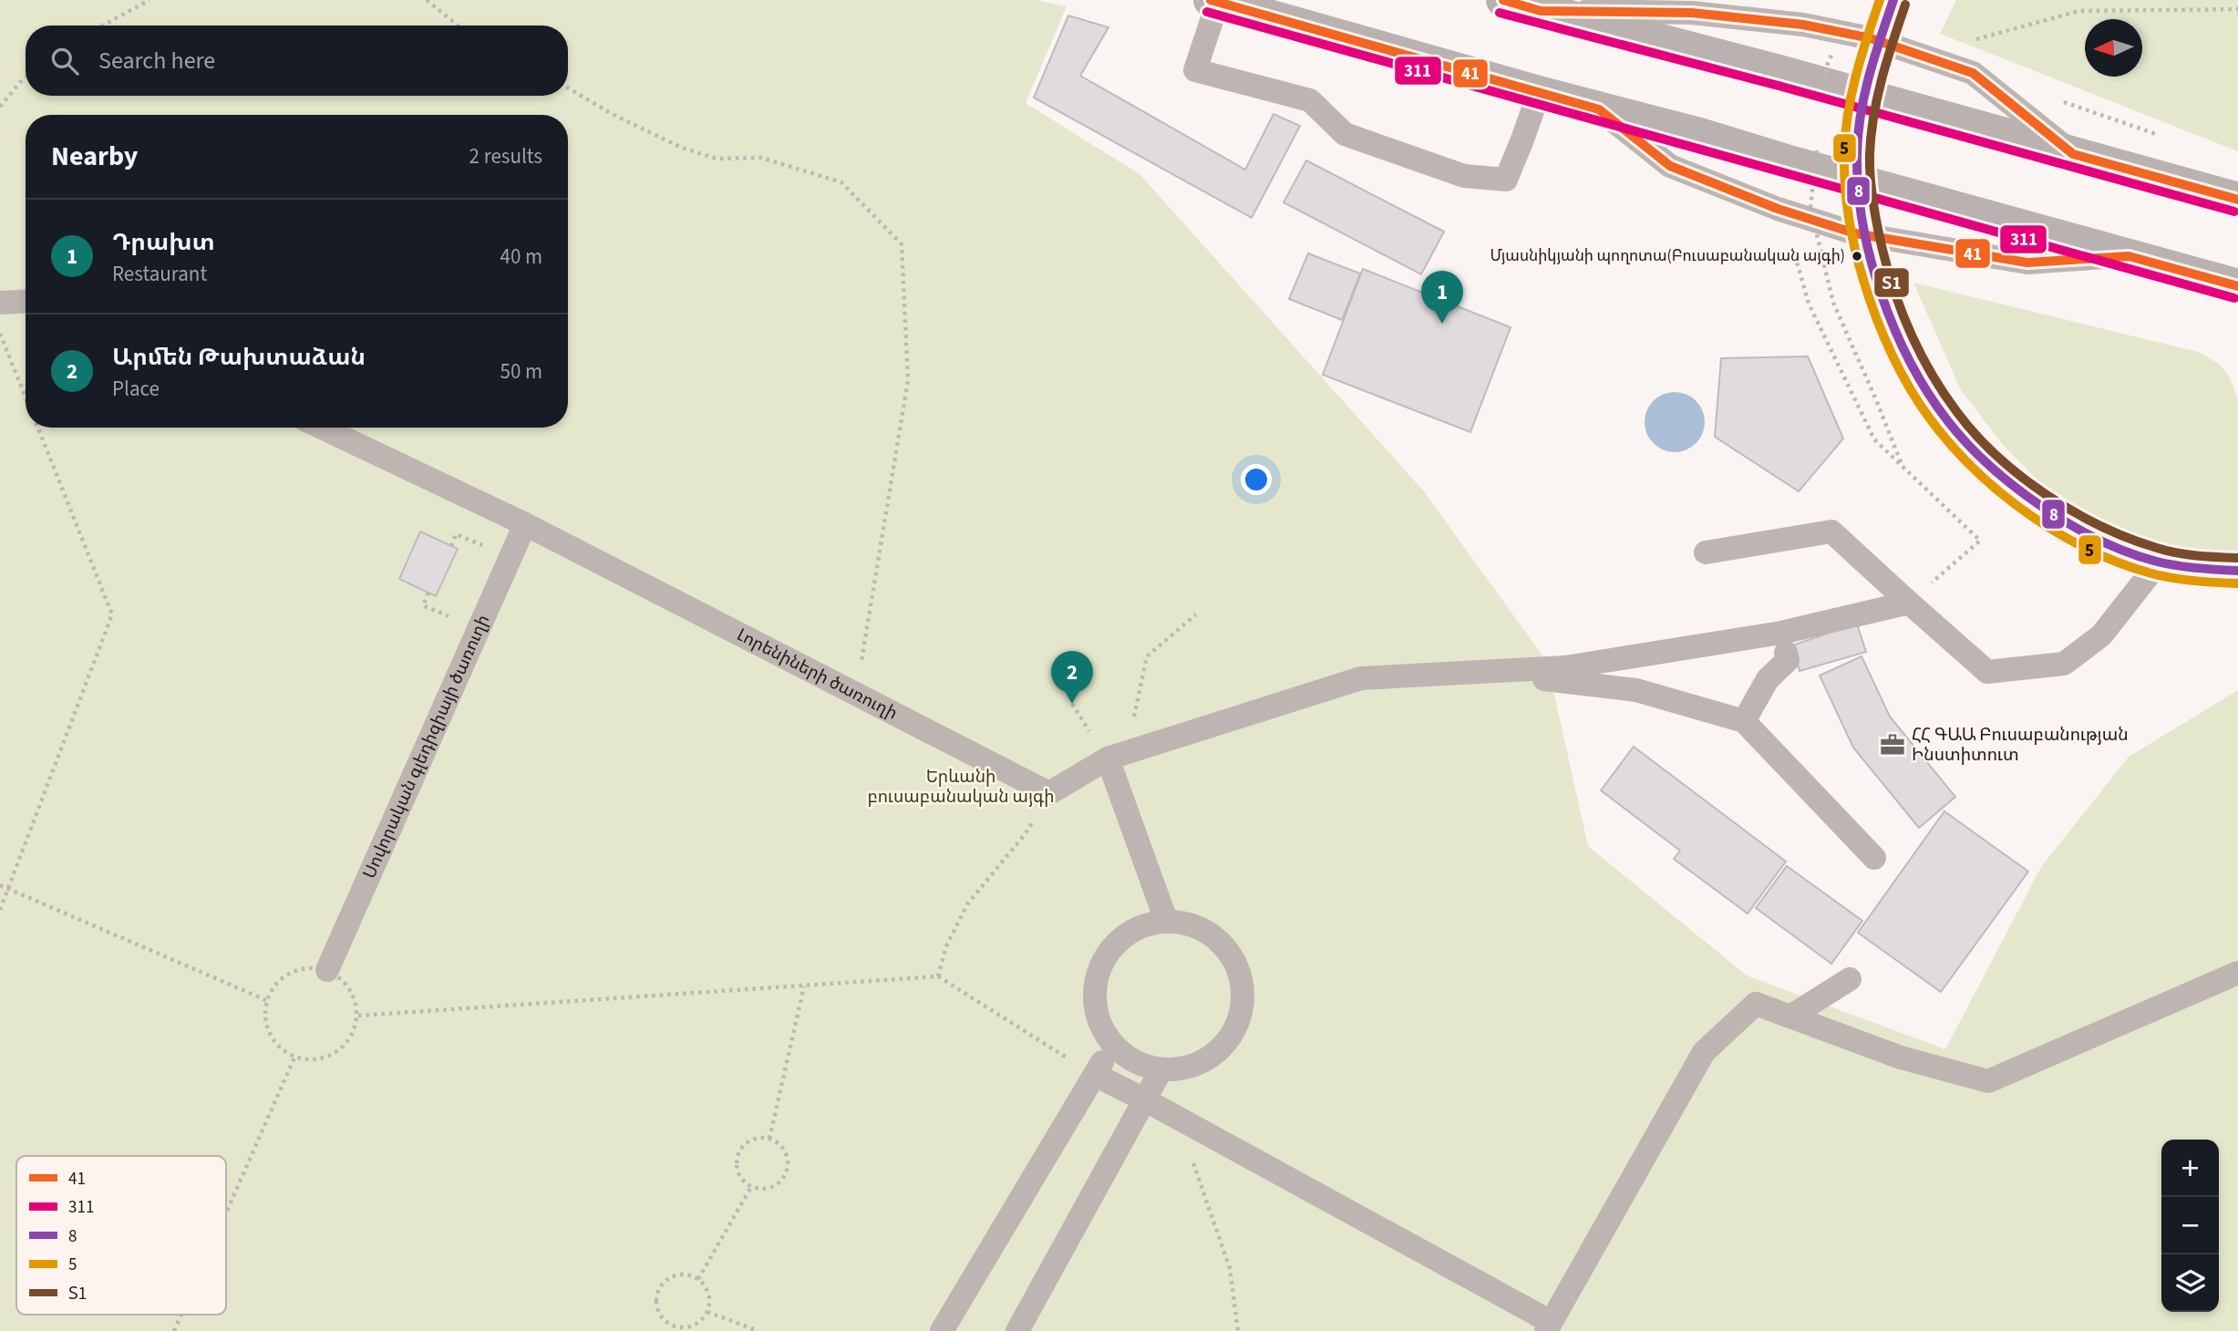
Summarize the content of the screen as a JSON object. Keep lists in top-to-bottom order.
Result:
{
  "streets": {
    "lane": ["Լորենիների ծառուղի", "Սովորական գլեդիզիայի ծառուղի"]
  },
  "crossings": [
    ["Լորենիների ծառուղի", "Սովորական գլեդիզիայի ծառուղի"]
  ],
  "parks": ["Երևանի բուսաբանական այգի"],
  "places": {
    "other": ["Մյասնիկյանի պողոտա(Բուսաբանական այգի)"],
    "office": ["ՀՀ ԳԱԱ Բուսաբանության Ինստիտուտ"]
  },
  "lines": [
    "transit line 41",
    "transit line 8",
    "transit line 5",
    "transit line Տ1",
    "transit line 311"
  ],
  "legend": [
    "41",
    "311",
    "8",
    "5",
    "Տ1"
  ],
  "north": "left",
  "page": {
    "search": "Search here",
    "heading": ["Nearby", "2 results"],
    "list": [
      {
        "mark": "1",
        "name": "Դրախտ",
        "note": "Restaurant",
        "value": "40 m"
      },
      {
        "mark": "2",
        "name": "Արմեն Թախտաձան",
        "note": "Place",
        "value": "50 m"
      }
    ],
    "pins": ["1", "2"],
    "map_buttons": ["+", "−"]
  }
}
